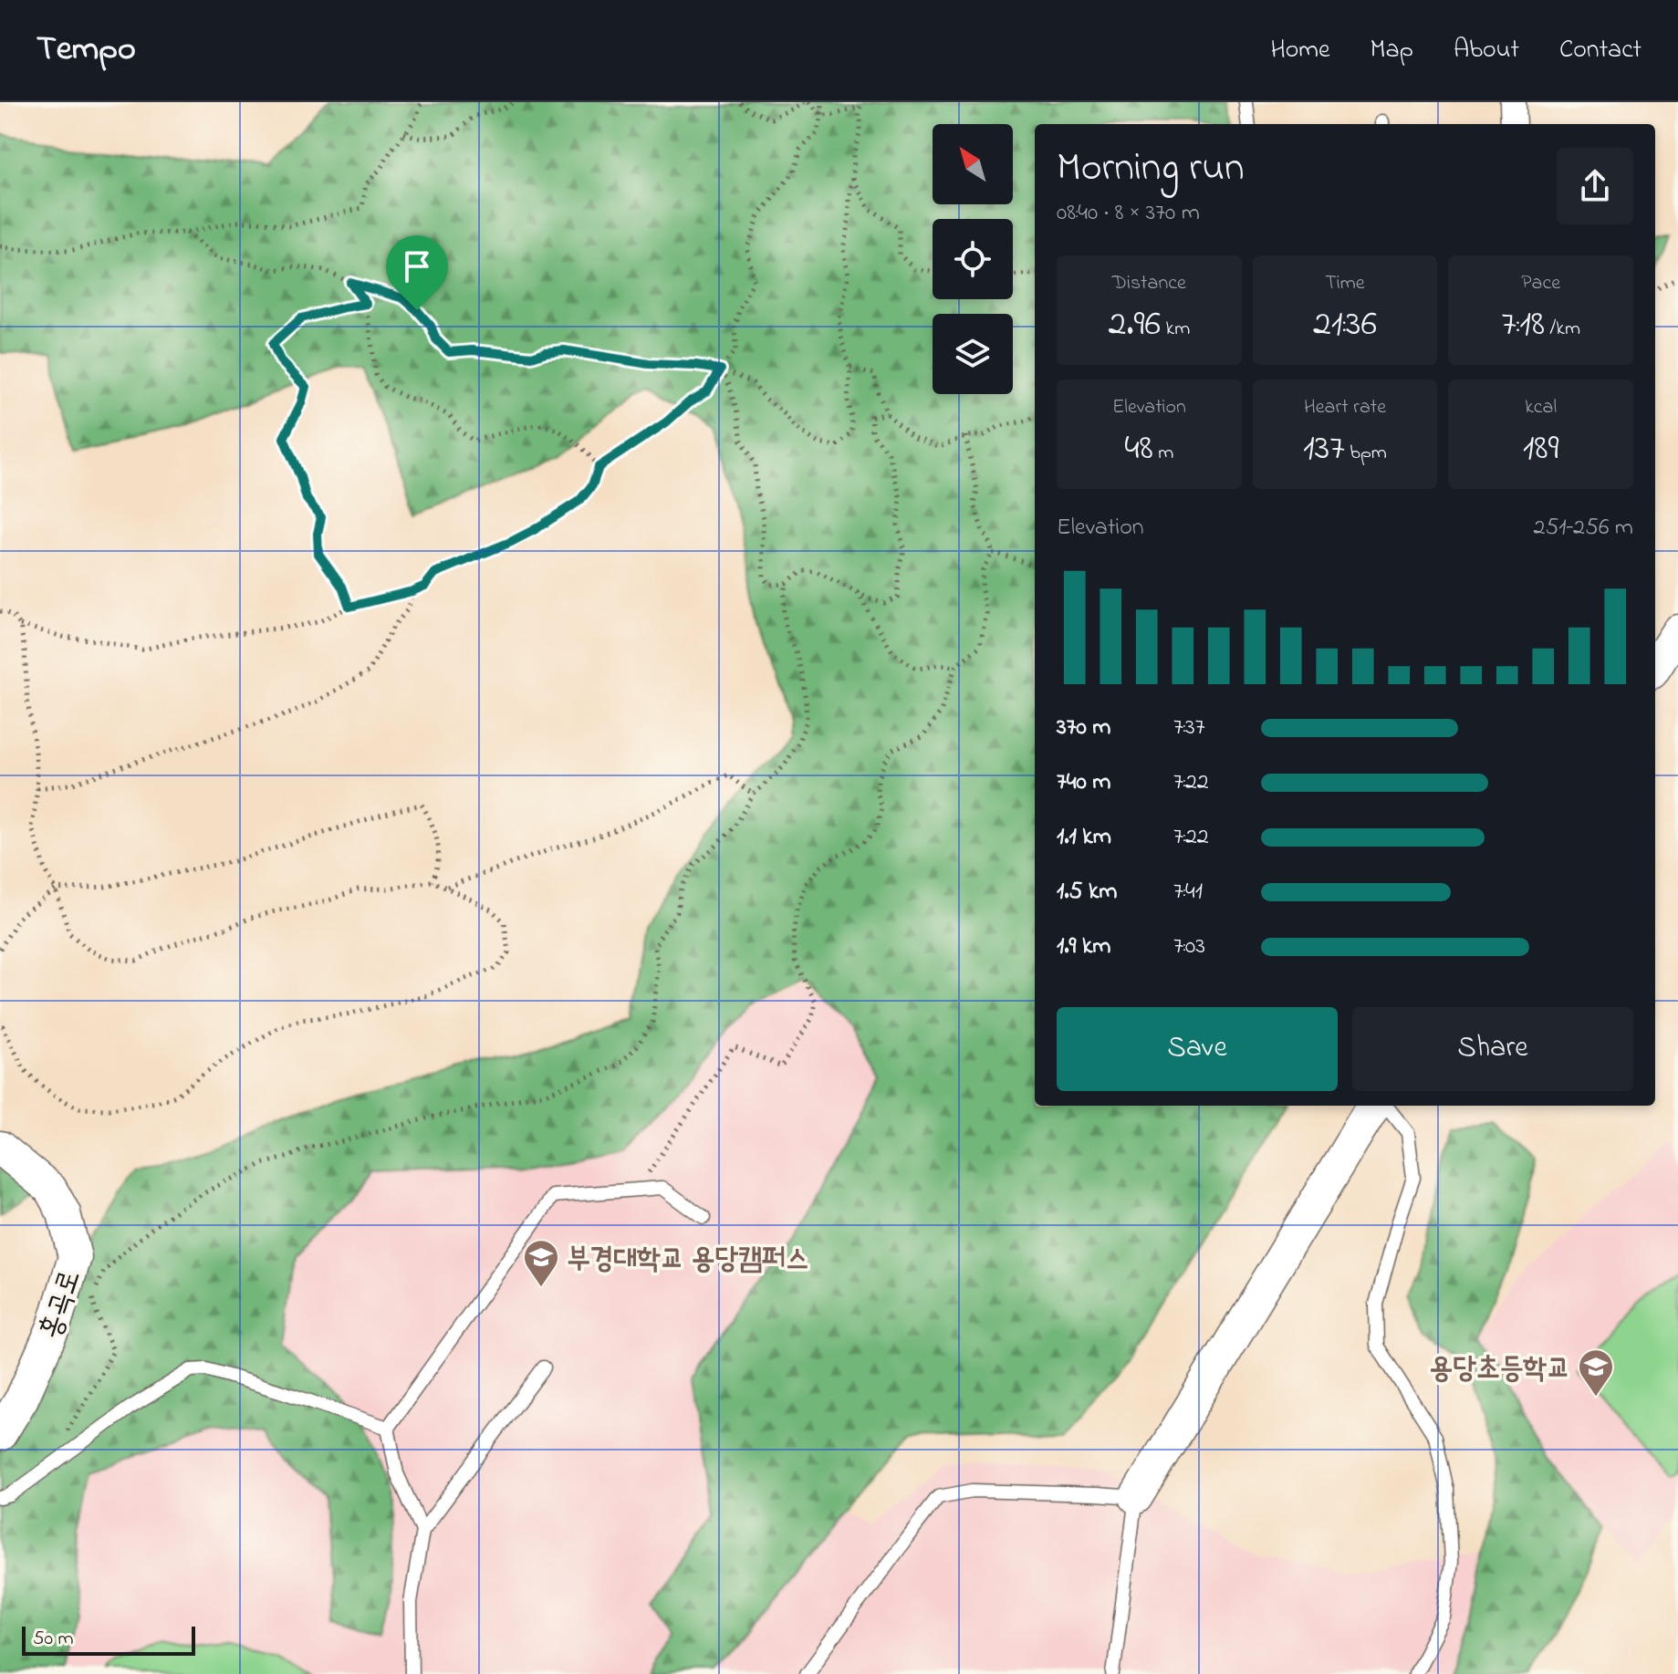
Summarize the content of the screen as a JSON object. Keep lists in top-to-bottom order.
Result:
{
  "streets": {
    "street": ["홍곡로"]
  },
  "places": {
    "school or university": ["부경대학교 용당캠퍼스", "용당초등학교"]
  },
  "scale_bar": "50 m",
  "north": "top left",
  "page": {
    "header": "Tempo",
    "nav": [
      "Home",
      "Map",
      "About",
      "Contact"
    ],
    "heading": ["Morning run", "08:40 · 8 × 370 m"],
    "stats": [
      ["Distance", "2.96 km"],
      ["Time", "21:36"],
      ["Pace", "7:18 /km"],
      ["Elevation", "48 m"],
      ["Heart rate", "137 bpm"],
      ["kcal", "189"]
    ],
    "chart": ["Elevation", "251–256 m"],
    "list": [
      {
        "name": "370 m",
        "note": "7:37"
      },
      {
        "name": "740 m",
        "note": "7:22"
      },
      {
        "name": "1.1 km",
        "note": "7:22"
      },
      {
        "name": "1.5 km",
        "note": "7:41"
      },
      {
        "name": "1.9 km",
        "note": "7:03"
      }
    ],
    "buttons": ["Save", "Share"],
    "scale": "50 m"
  }
}
